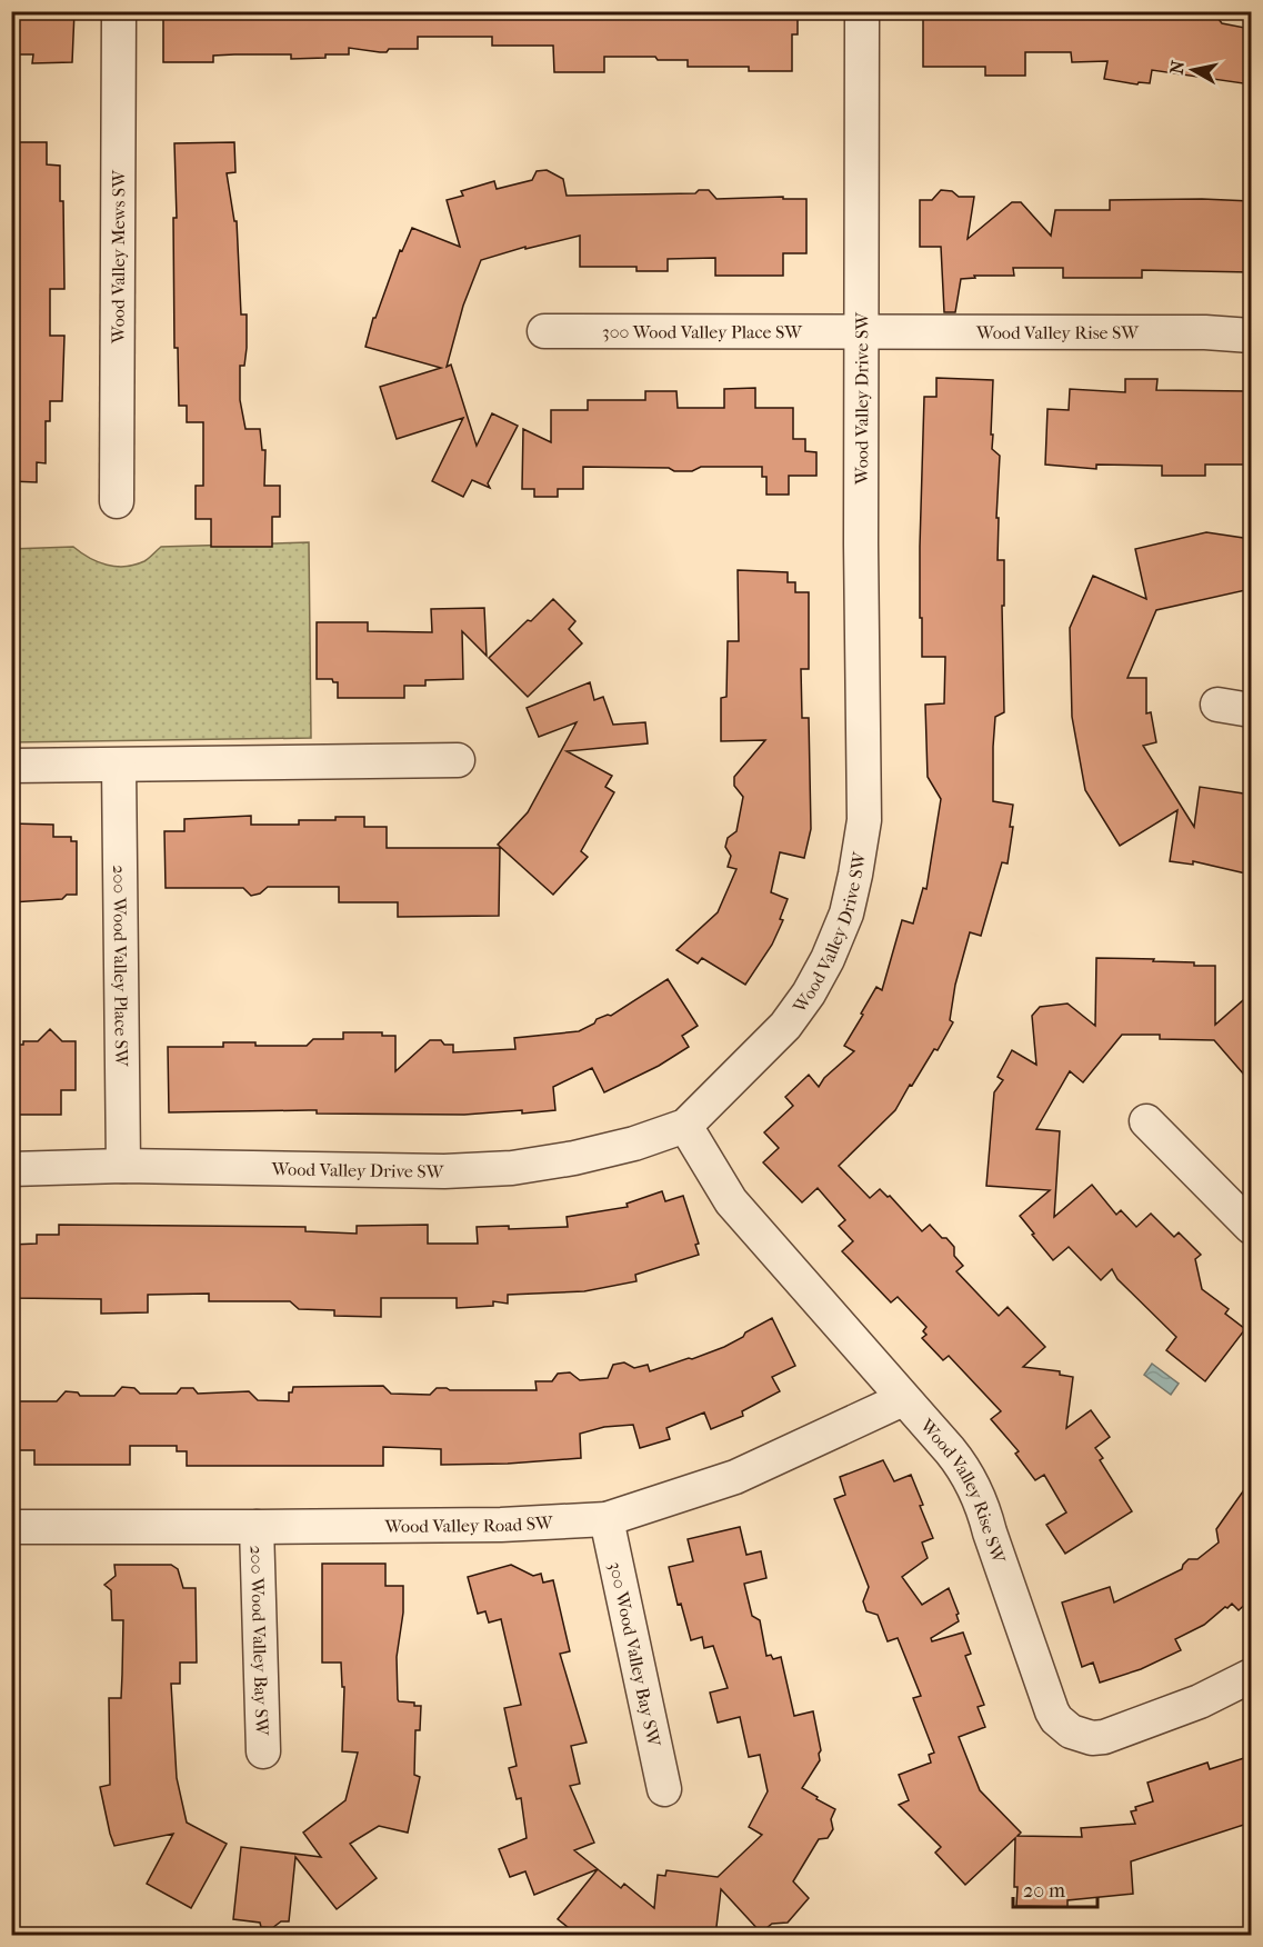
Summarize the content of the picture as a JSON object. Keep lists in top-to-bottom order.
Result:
{
  "streets": {
    "street": [
      "Wood Valley Mews SW",
      "300 Wood Valley Place SW",
      "Wood Valley Rise SW",
      "Wood Valley Drive SW",
      "200 Wood Valley Place SW",
      "Wood Valley Road SW",
      "200 Wood Valley Bay SW",
      "300 Wood Valley Bay SW"
    ]
  },
  "crossings": [
    ["300 Wood Valley Place SW", "Wood Valley Rise SW"],
    ["300 Wood Valley Place SW", "Wood Valley Drive SW"],
    ["Wood Valley Rise SW", "Wood Valley Drive SW"],
    ["Wood Valley Rise SW", "Wood Valley Road SW"],
    ["Wood Valley Drive SW", "200 Wood Valley Place SW"],
    ["Wood Valley Road SW", "200 Wood Valley Bay SW"],
    ["Wood Valley Road SW", "300 Wood Valley Bay SW"]
  ],
  "scale_bar": "20 m",
  "north": "left"
}
